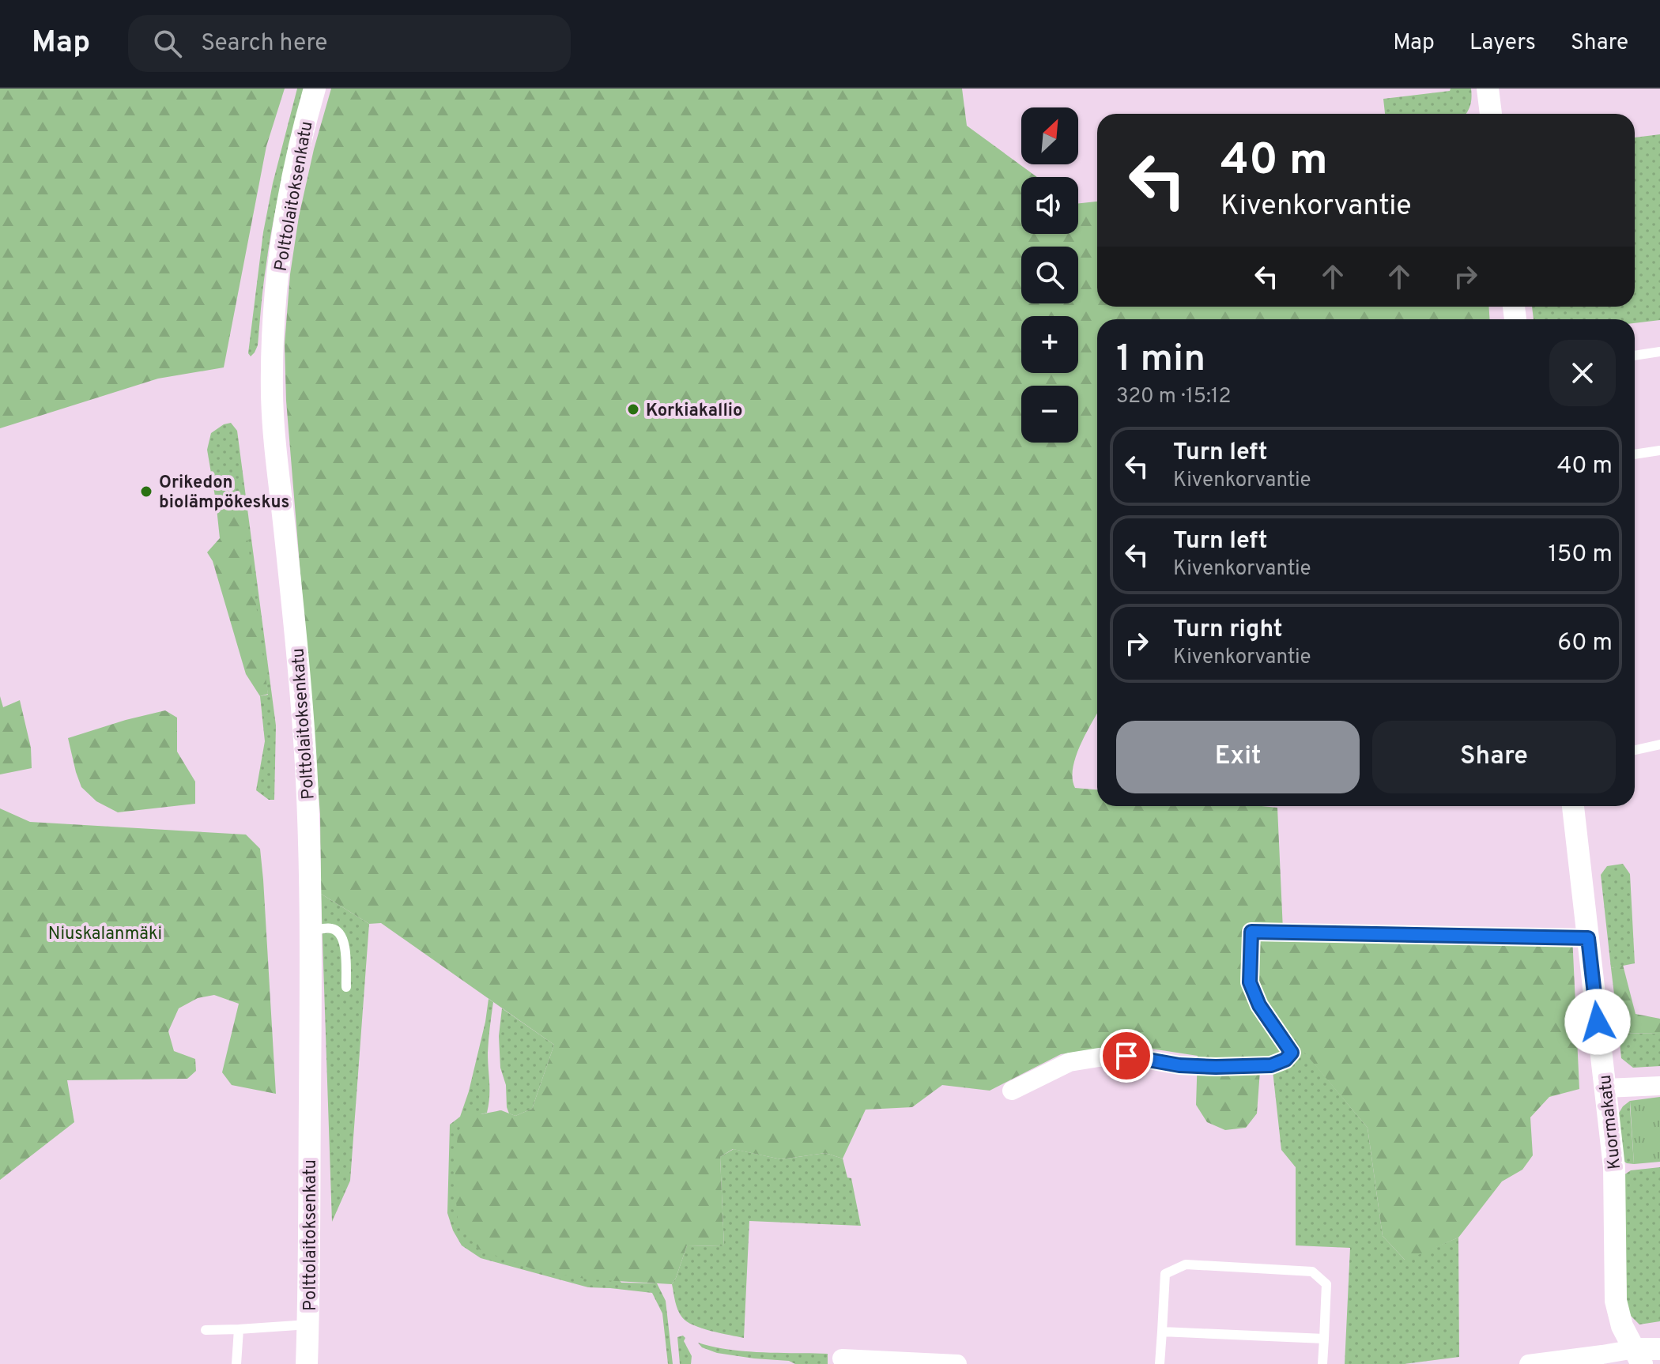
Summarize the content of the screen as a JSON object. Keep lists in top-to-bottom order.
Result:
{
  "streets": {
    "street": ["Polttolaitoksenkatu", "Kuormakatu"]
  },
  "parks": ["Niuskalanmäki"],
  "places": ["Korkiakallio", "Orikedon biolämpökeskus"],
  "north": "top right",
  "page": {
    "header": "Map",
    "search": "Search here",
    "nav": ["Map", "Layers", "Share"],
    "map_buttons": ["+", "−"],
    "turn": ["40 m", "Kivenkorvantie"],
    "heading": ["1 min", "320 m · 15:12"],
    "list": [
      {
        "name": "Turn left",
        "note": "Kivenkorvantie",
        "value": "40 m"
      },
      {
        "name": "Turn left",
        "note": "Kivenkorvantie",
        "value": "150 m"
      },
      {
        "name": "Turn right",
        "note": "Kivenkorvantie",
        "value": "60 m"
      }
    ],
    "buttons": ["Exit", "Share"]
  }
}
